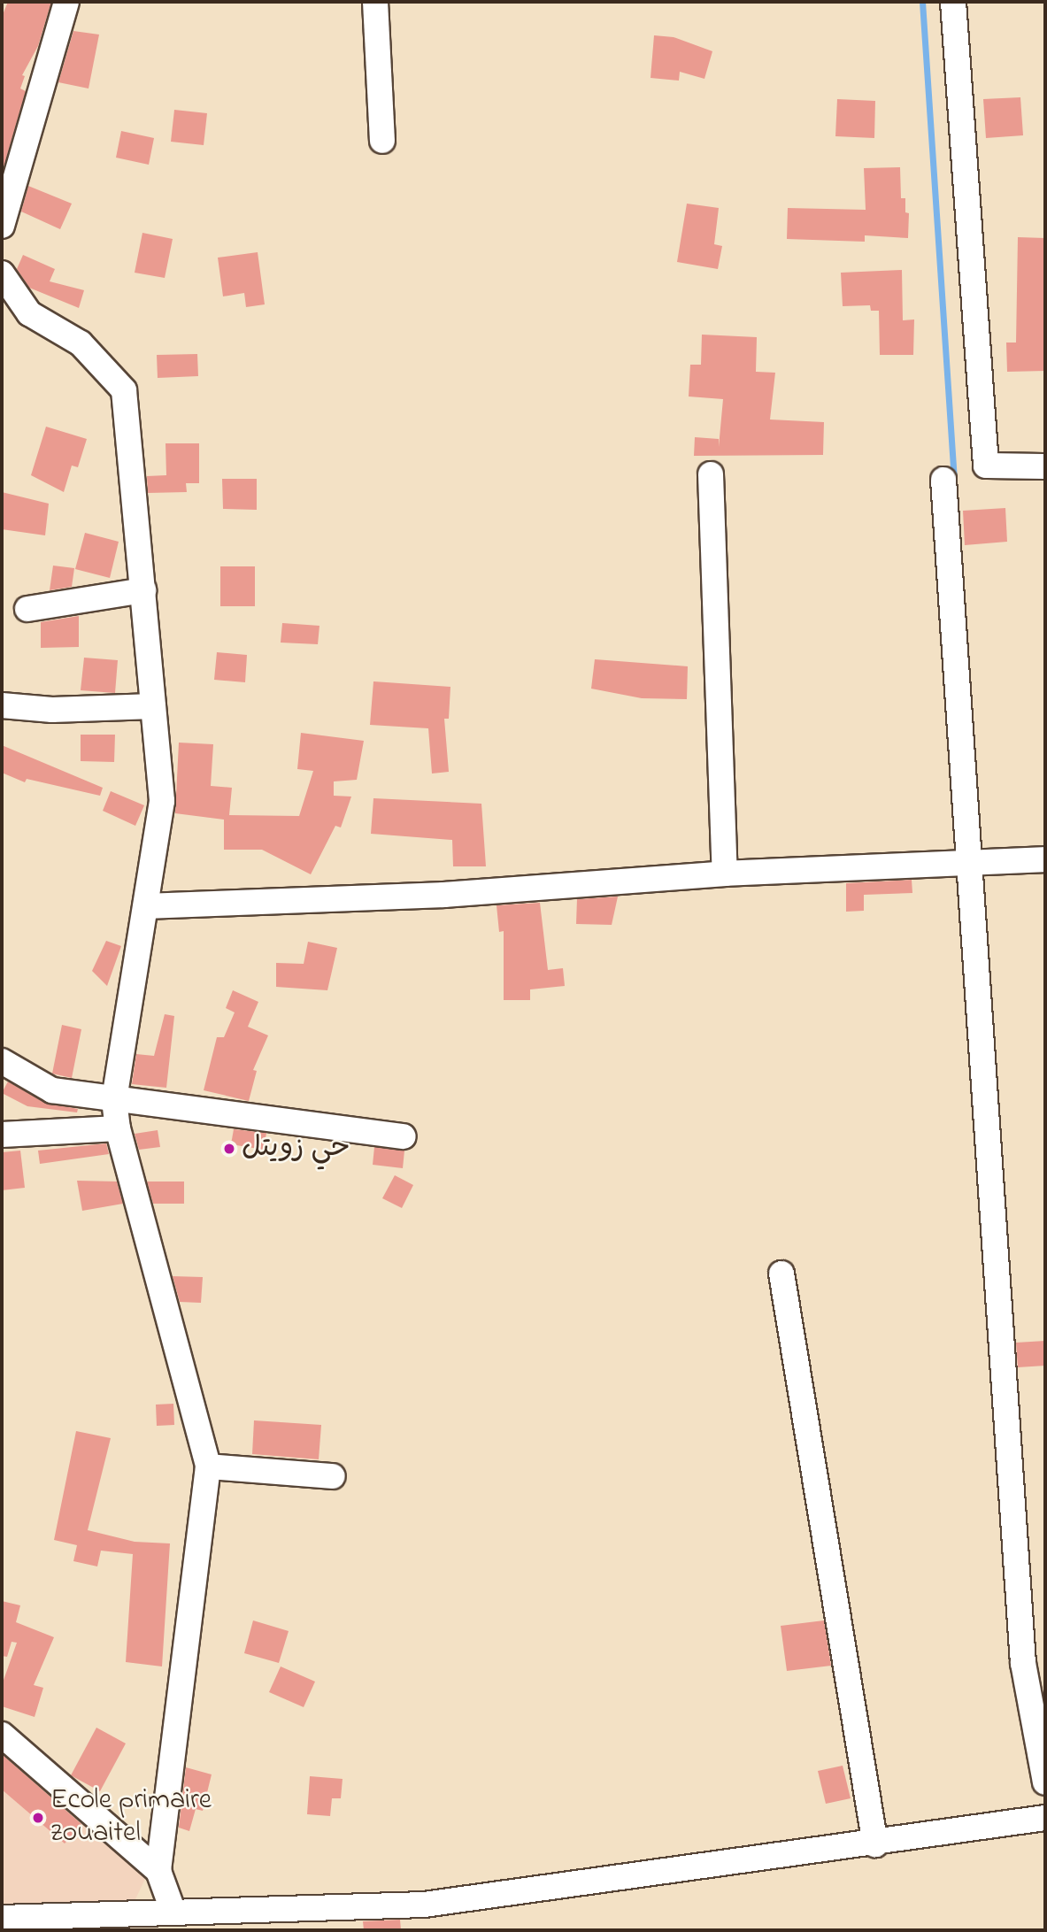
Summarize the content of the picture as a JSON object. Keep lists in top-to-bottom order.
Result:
{
  "places": ["حي زويتل", "Ecole primaire zouaitel"]
}
